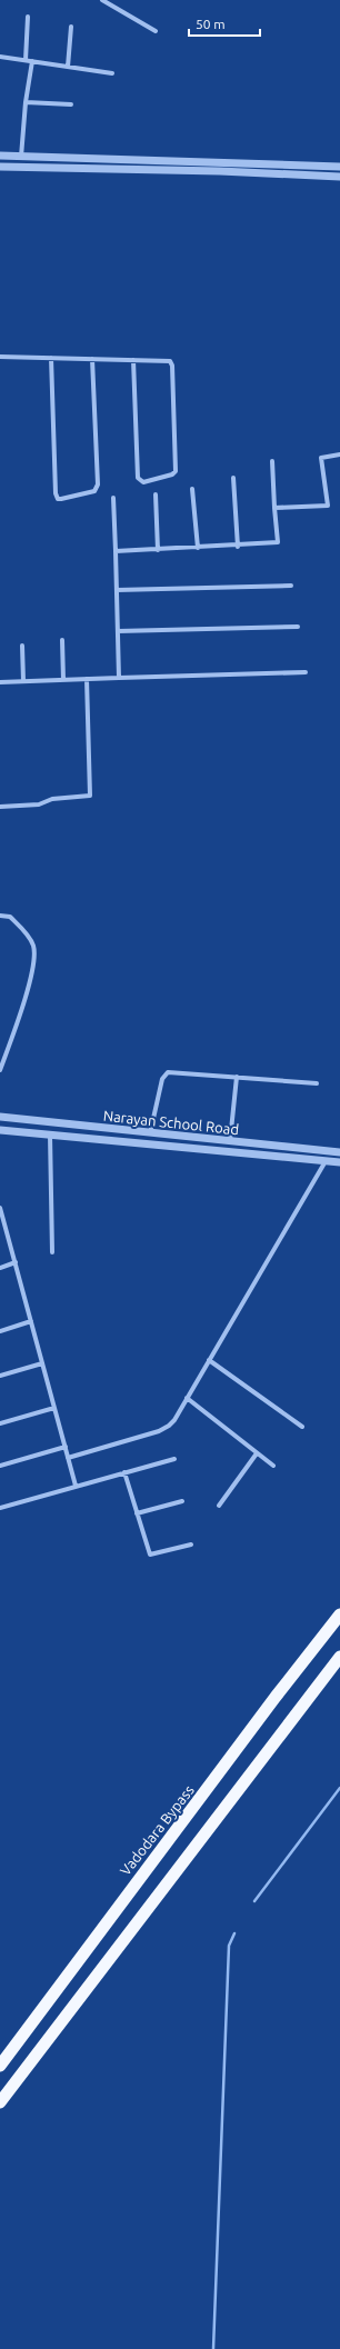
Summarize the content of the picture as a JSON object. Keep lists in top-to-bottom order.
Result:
{
  "streets": {
    "highway": ["Vadodara Bypass"],
    "street": ["Narayan School Road"]
  },
  "scale_bar": "50 m"
}
